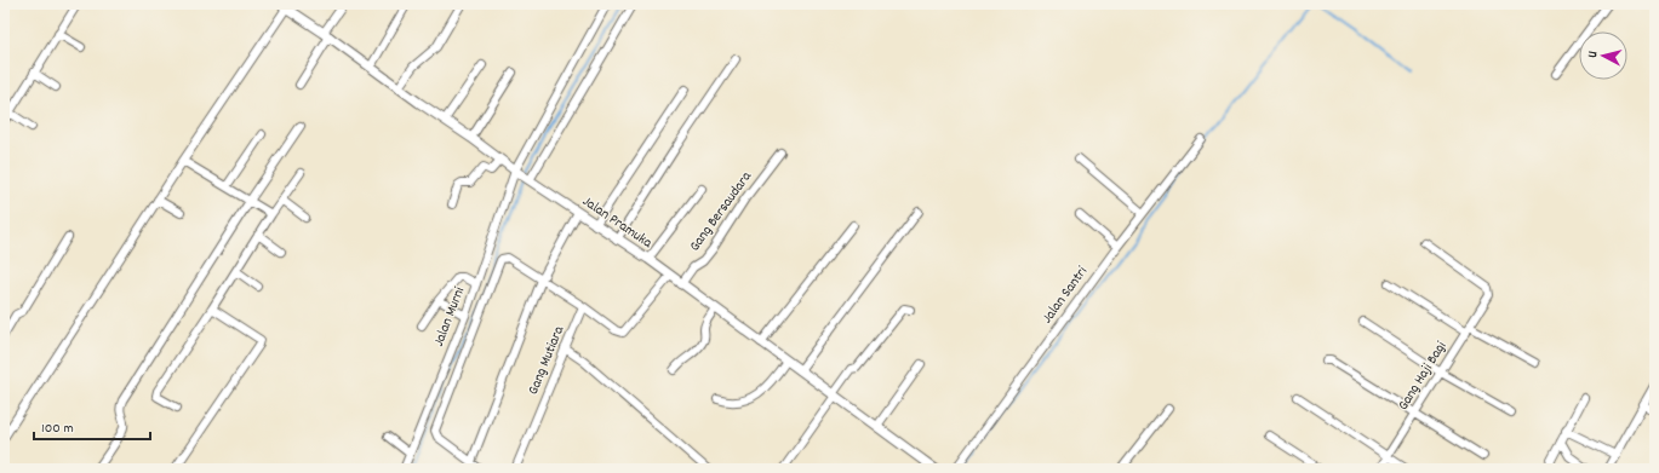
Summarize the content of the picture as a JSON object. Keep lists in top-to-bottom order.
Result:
{
  "streets": {
    "street": [
      "Gang Bersaudara",
      "Jalan Pramuka",
      "Jalan Santri",
      "Jalan Murni",
      "Gang Mutiara",
      "Gang Haji Bagi"
    ]
  },
  "crossings": [
    ["Gang Bersaudara", "Jalan Pramuka"],
    ["Jalan Pramuka", "Jalan Murni"]
  ],
  "scale_bar": "100 m",
  "north": "left"
}
